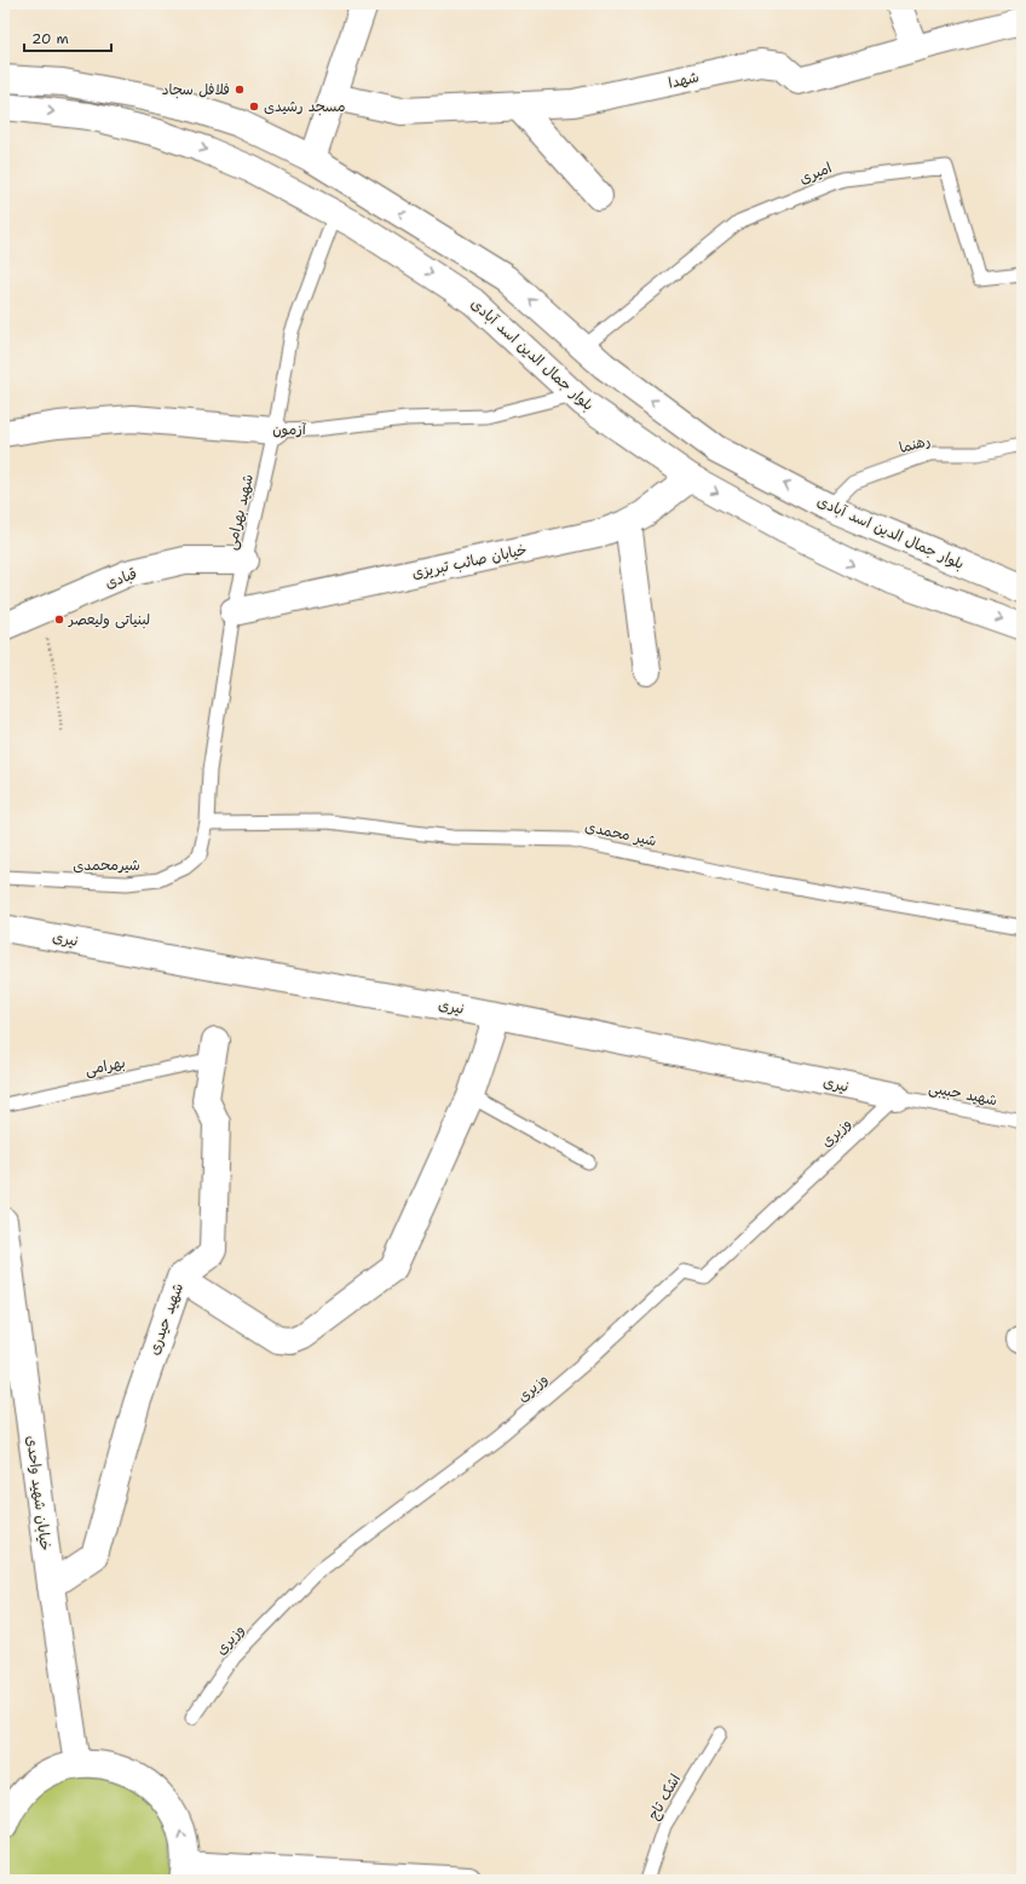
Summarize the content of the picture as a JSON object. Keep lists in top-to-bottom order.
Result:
{
  "streets": {
    "street": [
      "شهدا",
      "بلوار جمال الدین اسد آبادی",
      "آزمون",
      "خیابان صائب تبریزی",
      "قبادی",
      "نیری",
      "شهید حیدری",
      "خیابان شهید واحدی"
    ],
    "lane": [
      "امیری",
      "رهنما",
      "شهید بهرامی",
      "شیر محمدی",
      "شیرمحمدی",
      "بهرامی",
      "شهید حبیبی",
      "وزیری",
      "اشک تاج"
    ]
  },
  "crossings": [
    ["امیری", "بلوار جمال الدین اسد آبادی"],
    ["بلوار جمال الدین اسد آبادی", "آزمون"],
    ["بلوار جمال الدین اسد آبادی", "رهنما"],
    ["بلوار جمال الدین اسد آبادی", "شهید بهرامی"],
    ["بلوار جمال الدین اسد آبادی", "خیابان صائب تبریزی"],
    ["آزمون", "شهید بهرامی"],
    ["شهید بهرامی", "خیابان صائب تبریزی"],
    ["شهید بهرامی", "قبادی"],
    ["شهید بهرامی", "شیر محمدی"],
    ["شهید بهرامی", "شیرمحمدی"],
    ["شیر محمدی", "شیرمحمدی"],
    ["نیری", "شهید حبیبی"],
    ["نیری", "وزیری"],
    ["بهرامی", "شهید حیدری"],
    ["شهید حبیبی", "وزیری"],
    ["شهید حیدری", "خیابان شهید واحدی"]
  ],
  "places": ["فلافل سجاد", "مسجد رشیدی", "لبنیاتی ولیعصر"],
  "scale_bar": "20 m"
}
